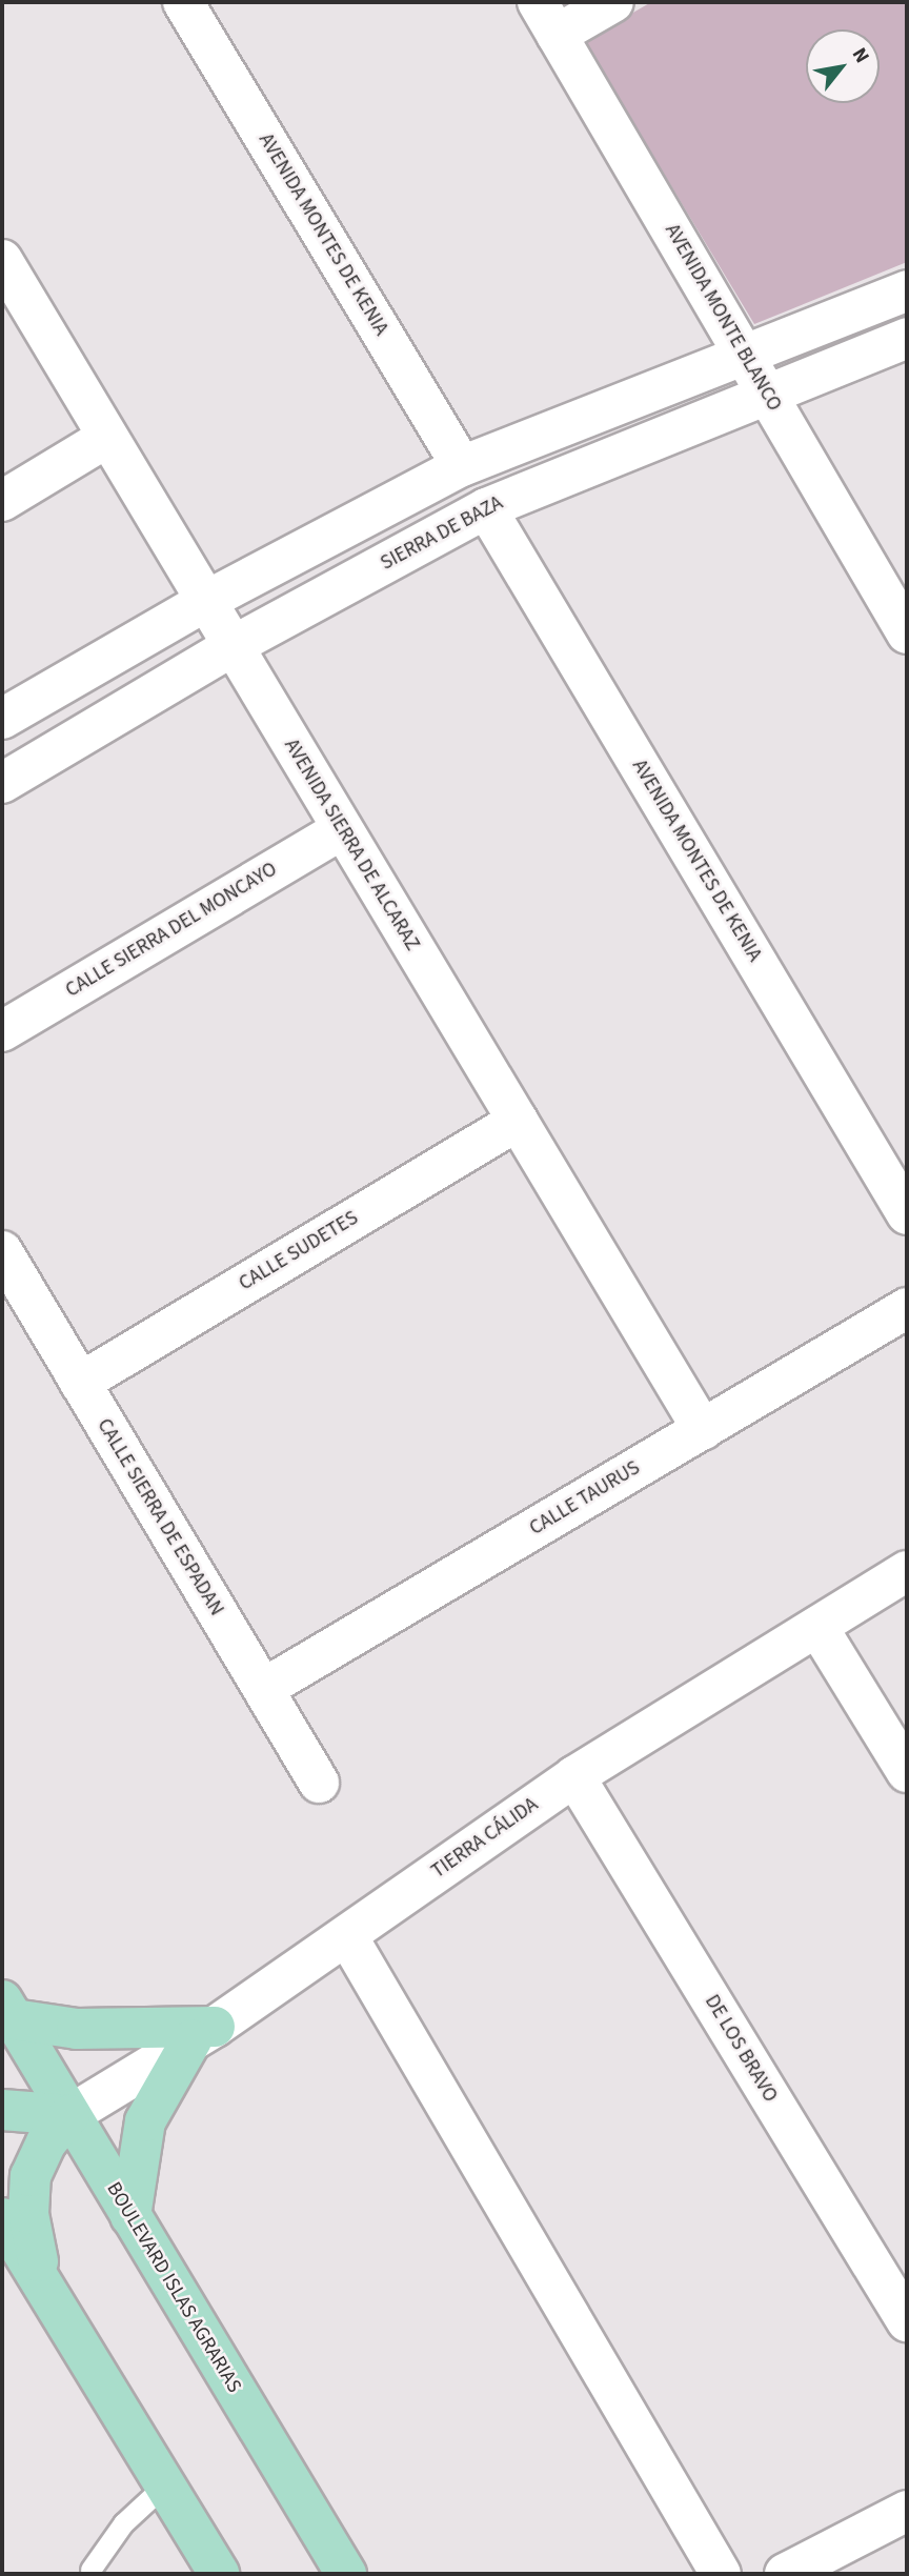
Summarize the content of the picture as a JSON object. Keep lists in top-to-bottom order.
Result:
{
  "streets": {
    "main road": ["BOULEVARD ISLAS AGRARIAS"],
    "street": [
      "AVENIDA MONTES DE KENIA",
      "AVENIDA MONTE BLANCO",
      "SIERRA DE BAZA",
      "AVENIDA SIERRA DE ALCARAZ",
      "CALLE SIERRA DEL MONCAYO",
      "CALLE SUDETES",
      "CALLE TAURUS",
      "CALLE SIERRA DE ESPADAN",
      "TIERRA CÁLIDA",
      "DE LOS BRAVO"
    ]
  },
  "crossings": [
    ["AVENIDA MONTES DE KENIA", "SIERRA DE BAZA"],
    ["AVENIDA MONTE BLANCO", "SIERRA DE BAZA"],
    ["SIERRA DE BAZA", "AVENIDA SIERRA DE ALCARAZ"],
    ["AVENIDA SIERRA DE ALCARAZ", "CALLE SIERRA DEL MONCAYO"],
    ["AVENIDA SIERRA DE ALCARAZ", "CALLE SUDETES"],
    ["AVENIDA SIERRA DE ALCARAZ", "CALLE TAURUS"],
    ["CALLE SUDETES", "CALLE SIERRA DE ESPADAN"],
    ["CALLE TAURUS", "CALLE SIERRA DE ESPADAN"],
    ["TIERRA CÁLIDA", "DE LOS BRAVO"],
    ["TIERRA CÁLIDA", "BOULEVARD ISLAS AGRARIAS"]
  ],
  "north": "top right"
}
